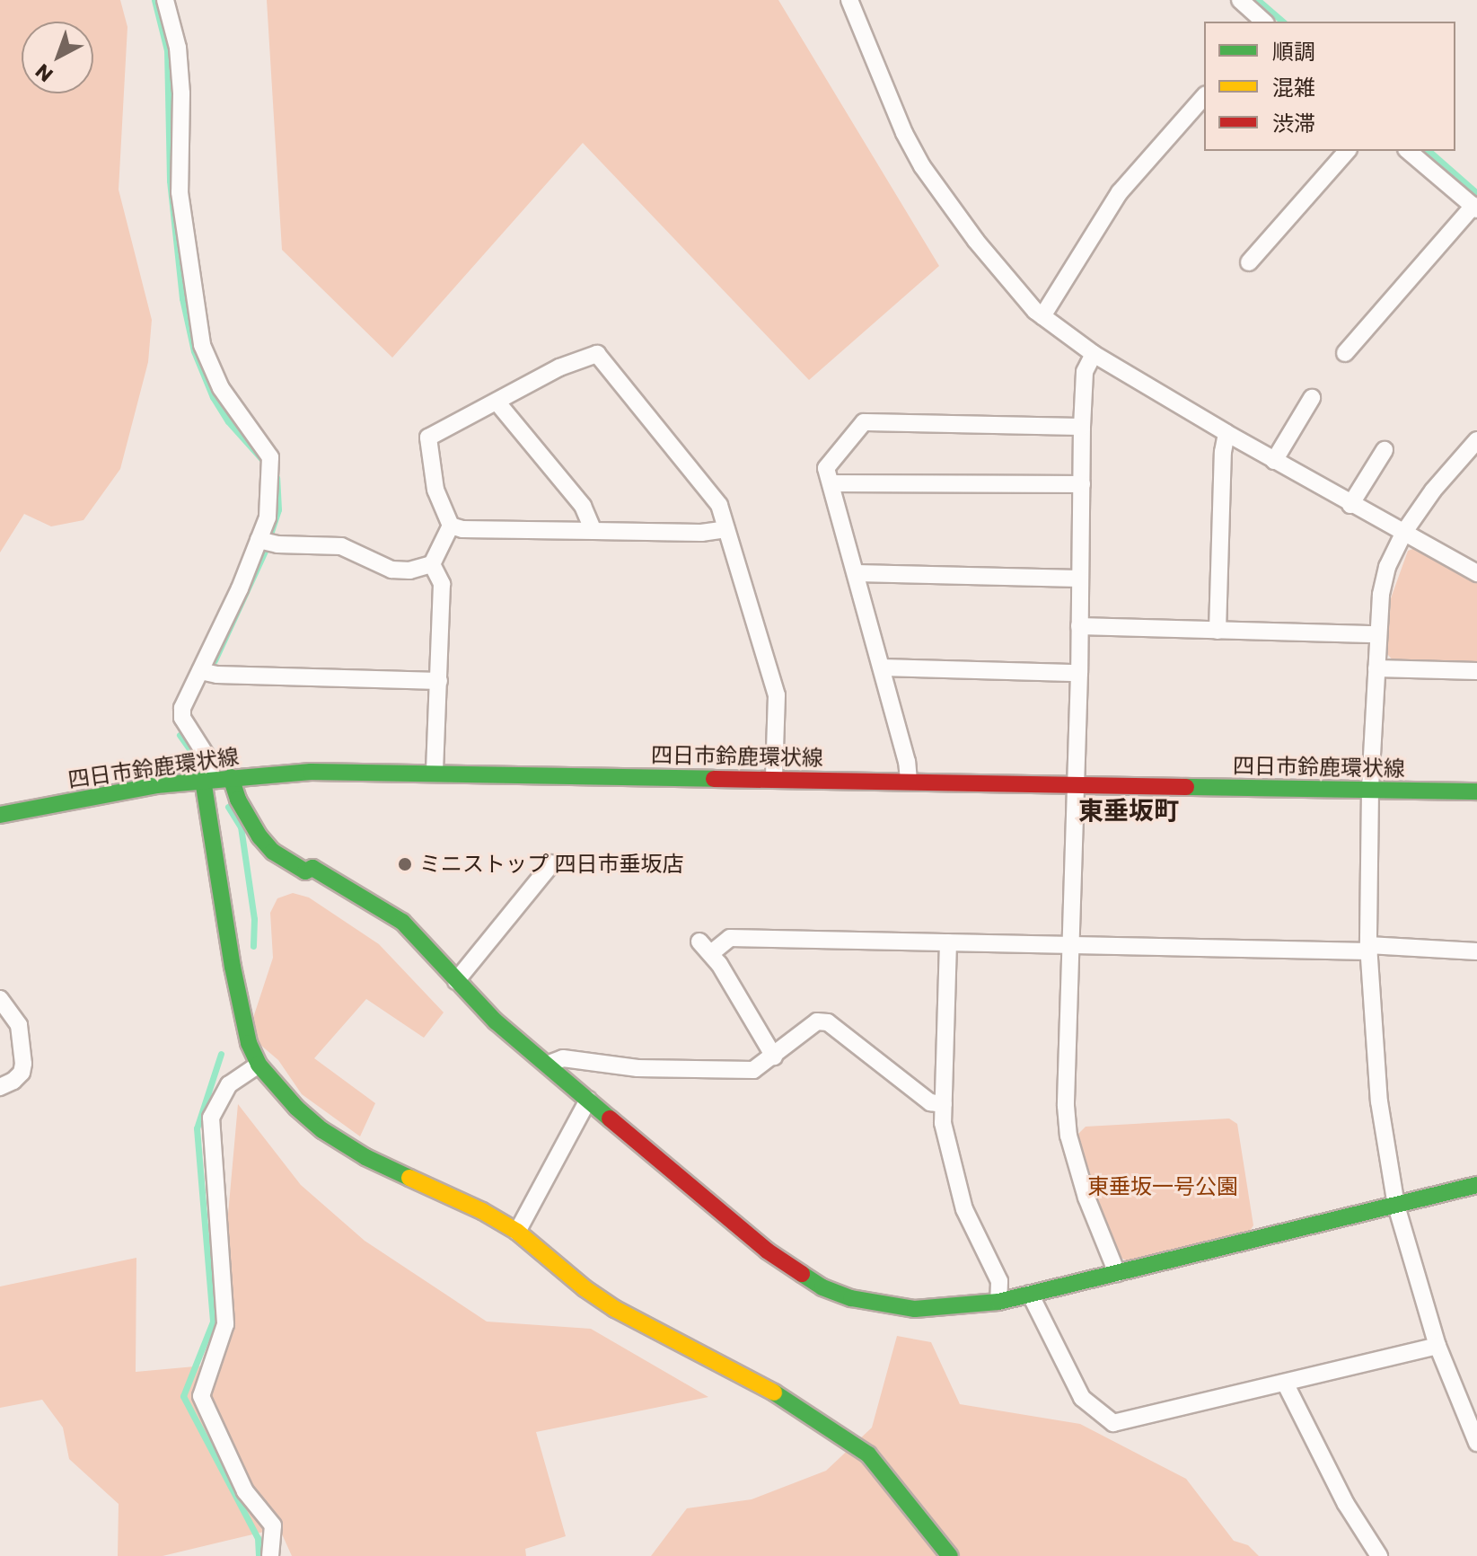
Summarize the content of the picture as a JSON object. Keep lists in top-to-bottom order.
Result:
{
  "streets": {
    "street": ["四日市鈴鹿環状線"]
  },
  "districts": ["東垂坂町"],
  "parks": ["東垂坂一号公園"],
  "places": ["ミニストップ 四日市垂坂店"],
  "legend": ["順調", "混雑", "渋滞"],
  "north": "bottom left"
}
